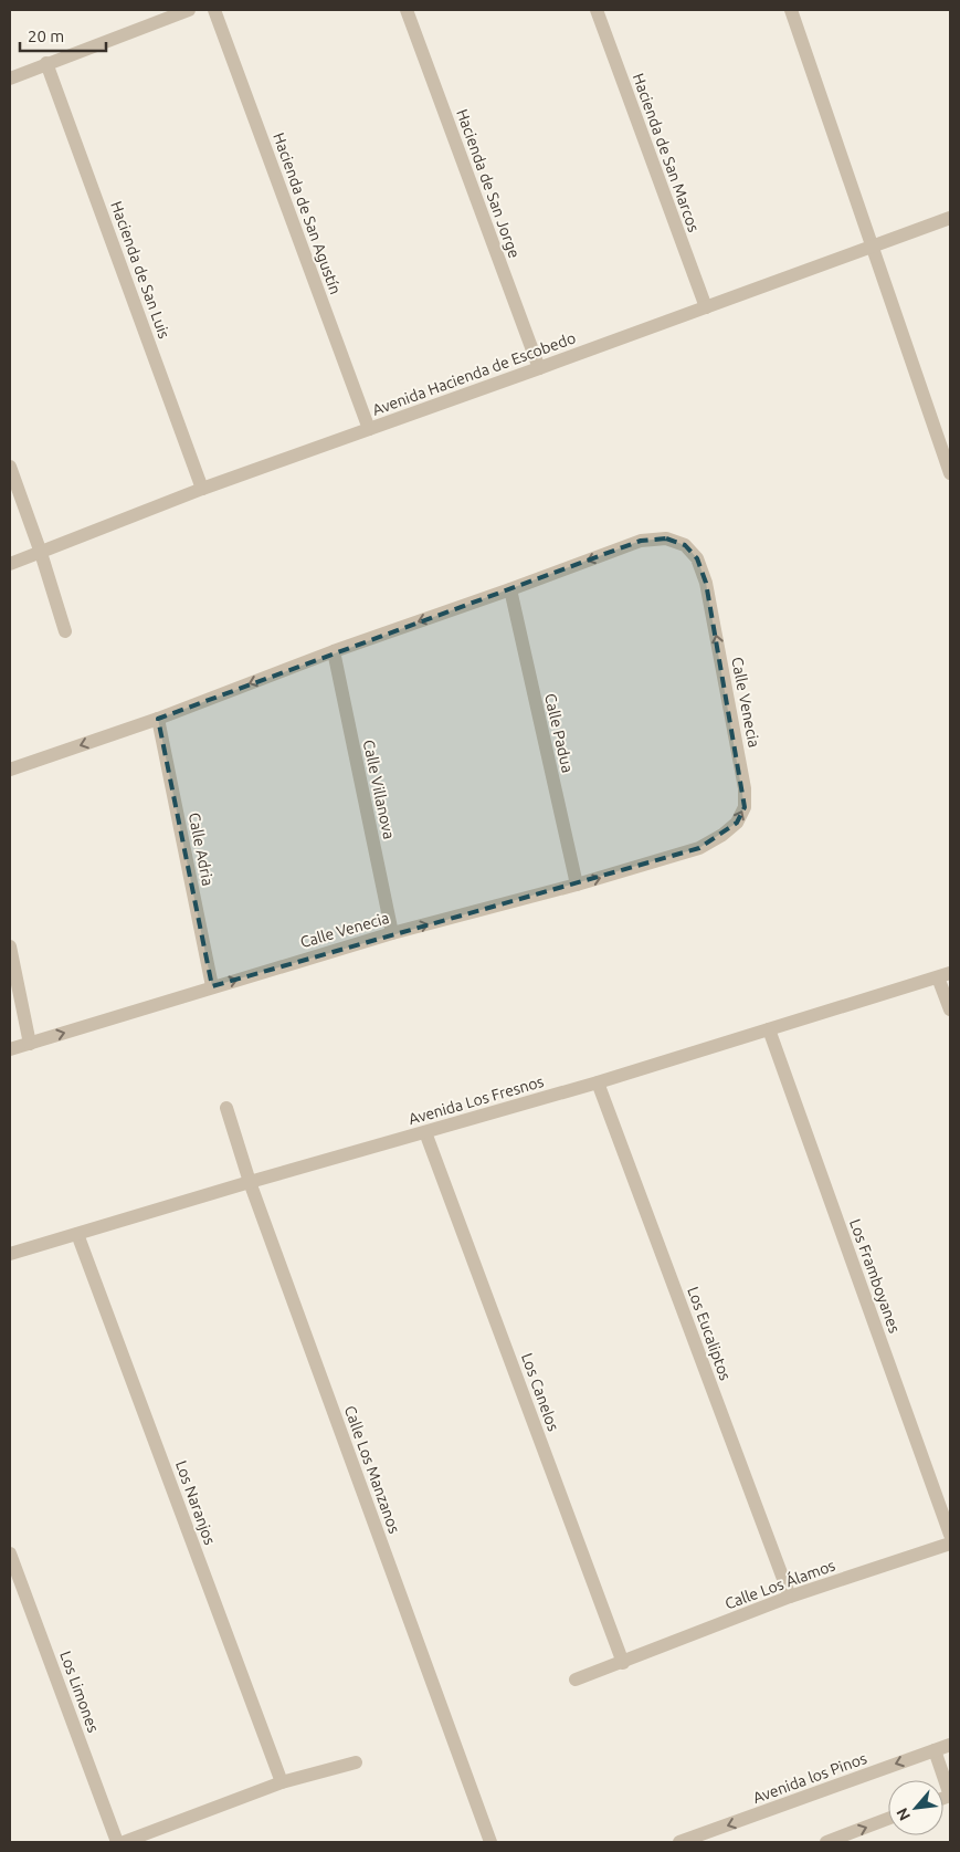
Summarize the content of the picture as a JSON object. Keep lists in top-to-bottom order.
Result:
{
  "streets": {
    "street": [
      "Hacienda de San Marcos",
      "Hacienda de San Jorge",
      "Hacienda de San Agustín",
      "Hacienda de San Luis",
      "Avenida Hacienda de Escobedo",
      "Calle Venecia",
      "Calle Padua",
      "Calle Villanova",
      "Calle Adria",
      "Avenida Los Fresnos",
      "Los Framboyanes",
      "Los Eucaliptos",
      "Los Canelos",
      "Calle Los Manzanos",
      "Los Naranjos",
      "Calle Los Álamos",
      "Los Limones",
      "Avenida los Pinos"
    ]
  },
  "crossings": [
    ["Hacienda de San Marcos", "Avenida Hacienda de Escobedo"],
    ["Hacienda de San Jorge", "Avenida Hacienda de Escobedo"],
    ["Hacienda de San Agustín", "Avenida Hacienda de Escobedo"],
    ["Hacienda de San Luis", "Avenida Hacienda de Escobedo"],
    ["Calle Venecia", "Calle Padua"],
    ["Calle Venecia", "Calle Villanova"],
    ["Calle Venecia", "Calle Adria"],
    ["Avenida Los Fresnos", "Los Framboyanes"],
    ["Avenida Los Fresnos", "Los Eucaliptos"],
    ["Avenida Los Fresnos", "Los Canelos"],
    ["Avenida Los Fresnos", "Calle Los Manzanos"],
    ["Avenida Los Fresnos", "Los Naranjos"],
    ["Los Eucaliptos", "Calle Los Álamos"],
    ["Los Canelos", "Calle Los Álamos"]
  ],
  "one_way": ["Avenida los Pinos"],
  "scale_bar": "20 m",
  "north": "bottom left"
}
